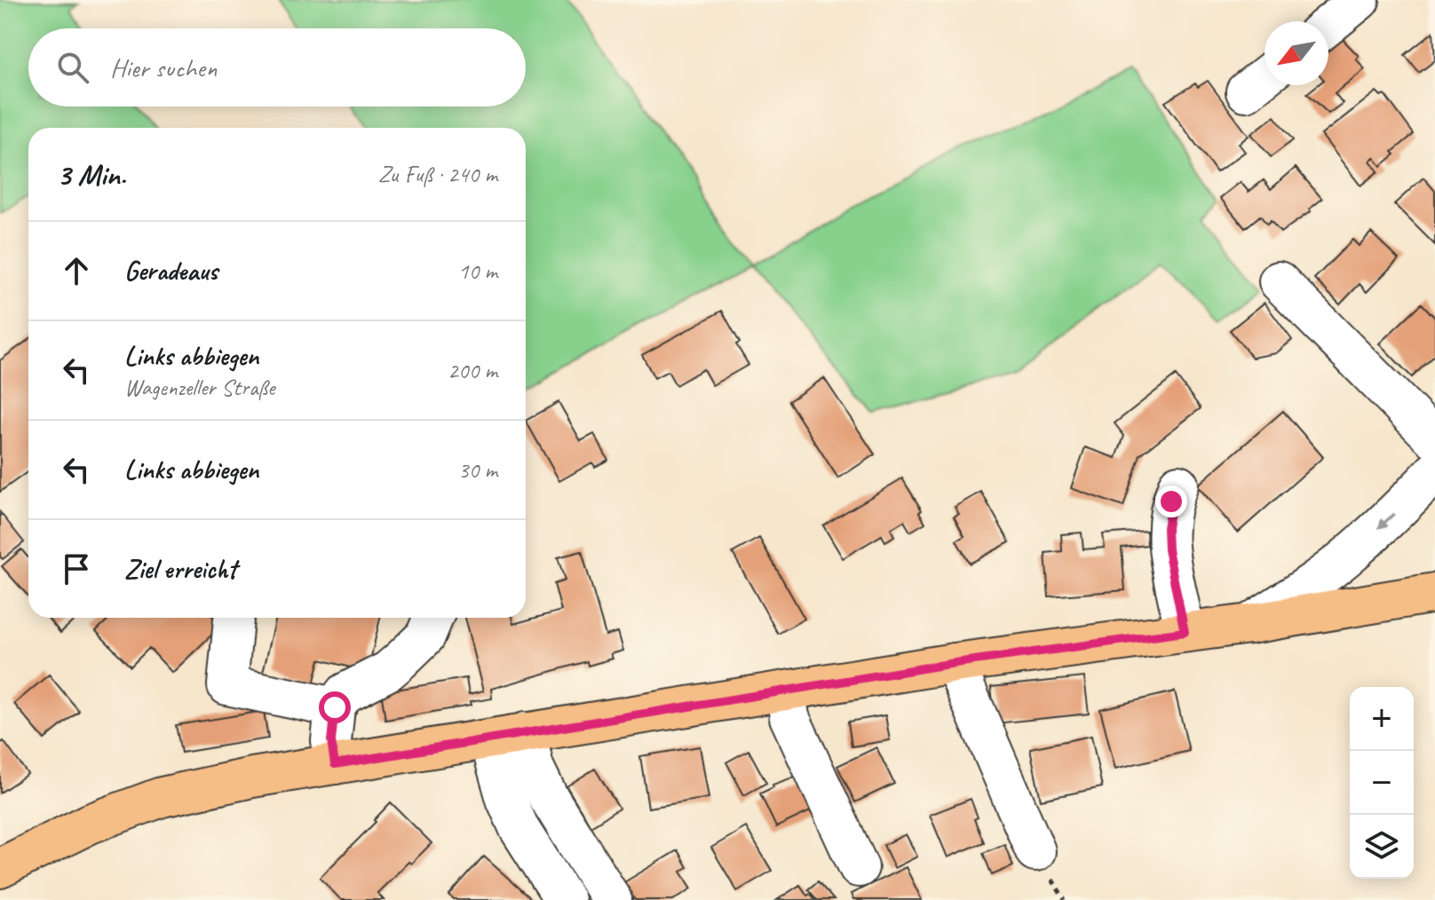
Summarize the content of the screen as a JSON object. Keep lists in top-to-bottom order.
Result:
{
  "north": "bottom left",
  "page": {
    "search": "Hier suchen",
    "heading": ["3 Min.", "Zu Fuß · 240 m"],
    "list": [
      ["Geradeaus", "10 m"],
      ["Links abbiegen", "Wagenzeller Straße", "200 m"],
      ["Links abbiegen", "30 m"],
      "Ziel erreicht"
    ],
    "map_buttons": ["+", "−"]
  }
}
